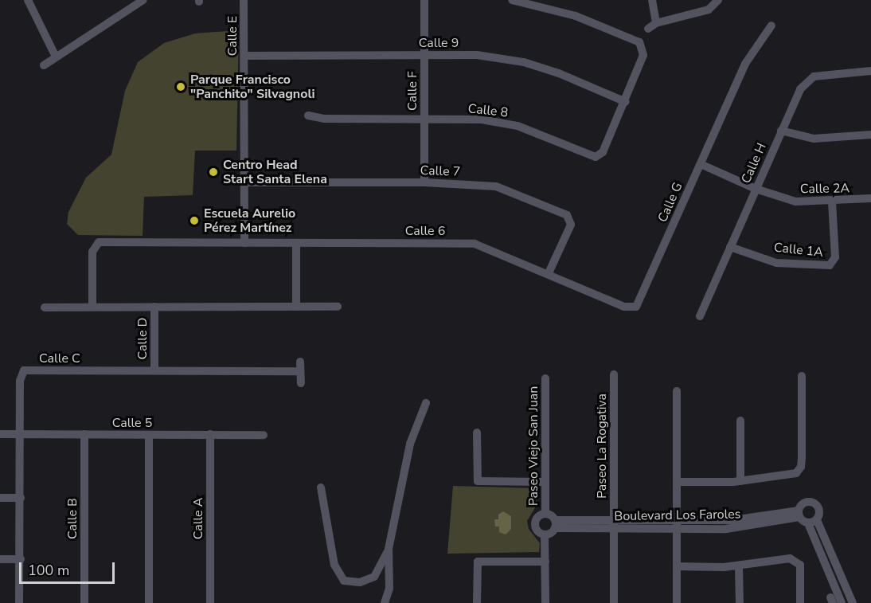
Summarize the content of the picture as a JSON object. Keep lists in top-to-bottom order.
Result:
{
  "streets": {
    "street": [
      "Calle E",
      "Calle 9",
      "Calle F",
      "Calle 8",
      "Calle H",
      "Calle 7",
      "Calle 2A",
      "Calle G",
      "Calle 6",
      "Calle 1A",
      "Calle D",
      "Calle C",
      "Calle 5",
      "Paseo Viejo San Juan",
      "Paseo La Rogativa",
      "Boulevard Los Faroles",
      "Calle B",
      "Calle A"
    ]
  },
  "crossings": [
    ["Calle E", "Calle 9"],
    ["Calle E", "Calle 7"],
    ["Calle E", "Calle 6"],
    ["Calle 9", "Calle F"],
    ["Calle 9", "Calle 8"],
    ["Calle F", "Calle 8"],
    ["Calle F", "Calle 7"],
    ["Calle H", "Calle 2A"],
    ["Calle H", "Calle 1A"],
    ["Calle 7", "Calle G"],
    ["Calle 7", "Calle 6"],
    ["Calle 2A", "Calle G"],
    ["Calle 2A", "Calle 1A"],
    ["Calle G", "Calle 6"],
    ["Calle D", "Calle C"],
    ["Calle C", "Calle 5"],
    ["Calle 5", "Calle B"],
    ["Calle 5", "Calle A"],
    ["Paseo Viejo San Juan", "Boulevard Los Faroles"],
    ["Paseo La Rogativa", "Boulevard Los Faroles"]
  ],
  "places": ["Parque Francisco \"Panchito\" Silvagnoli", "Centro Head Start Santa Elena", "Escuela Aurelio Pérez Martínez"],
  "scale_bar": "100 m"
}
